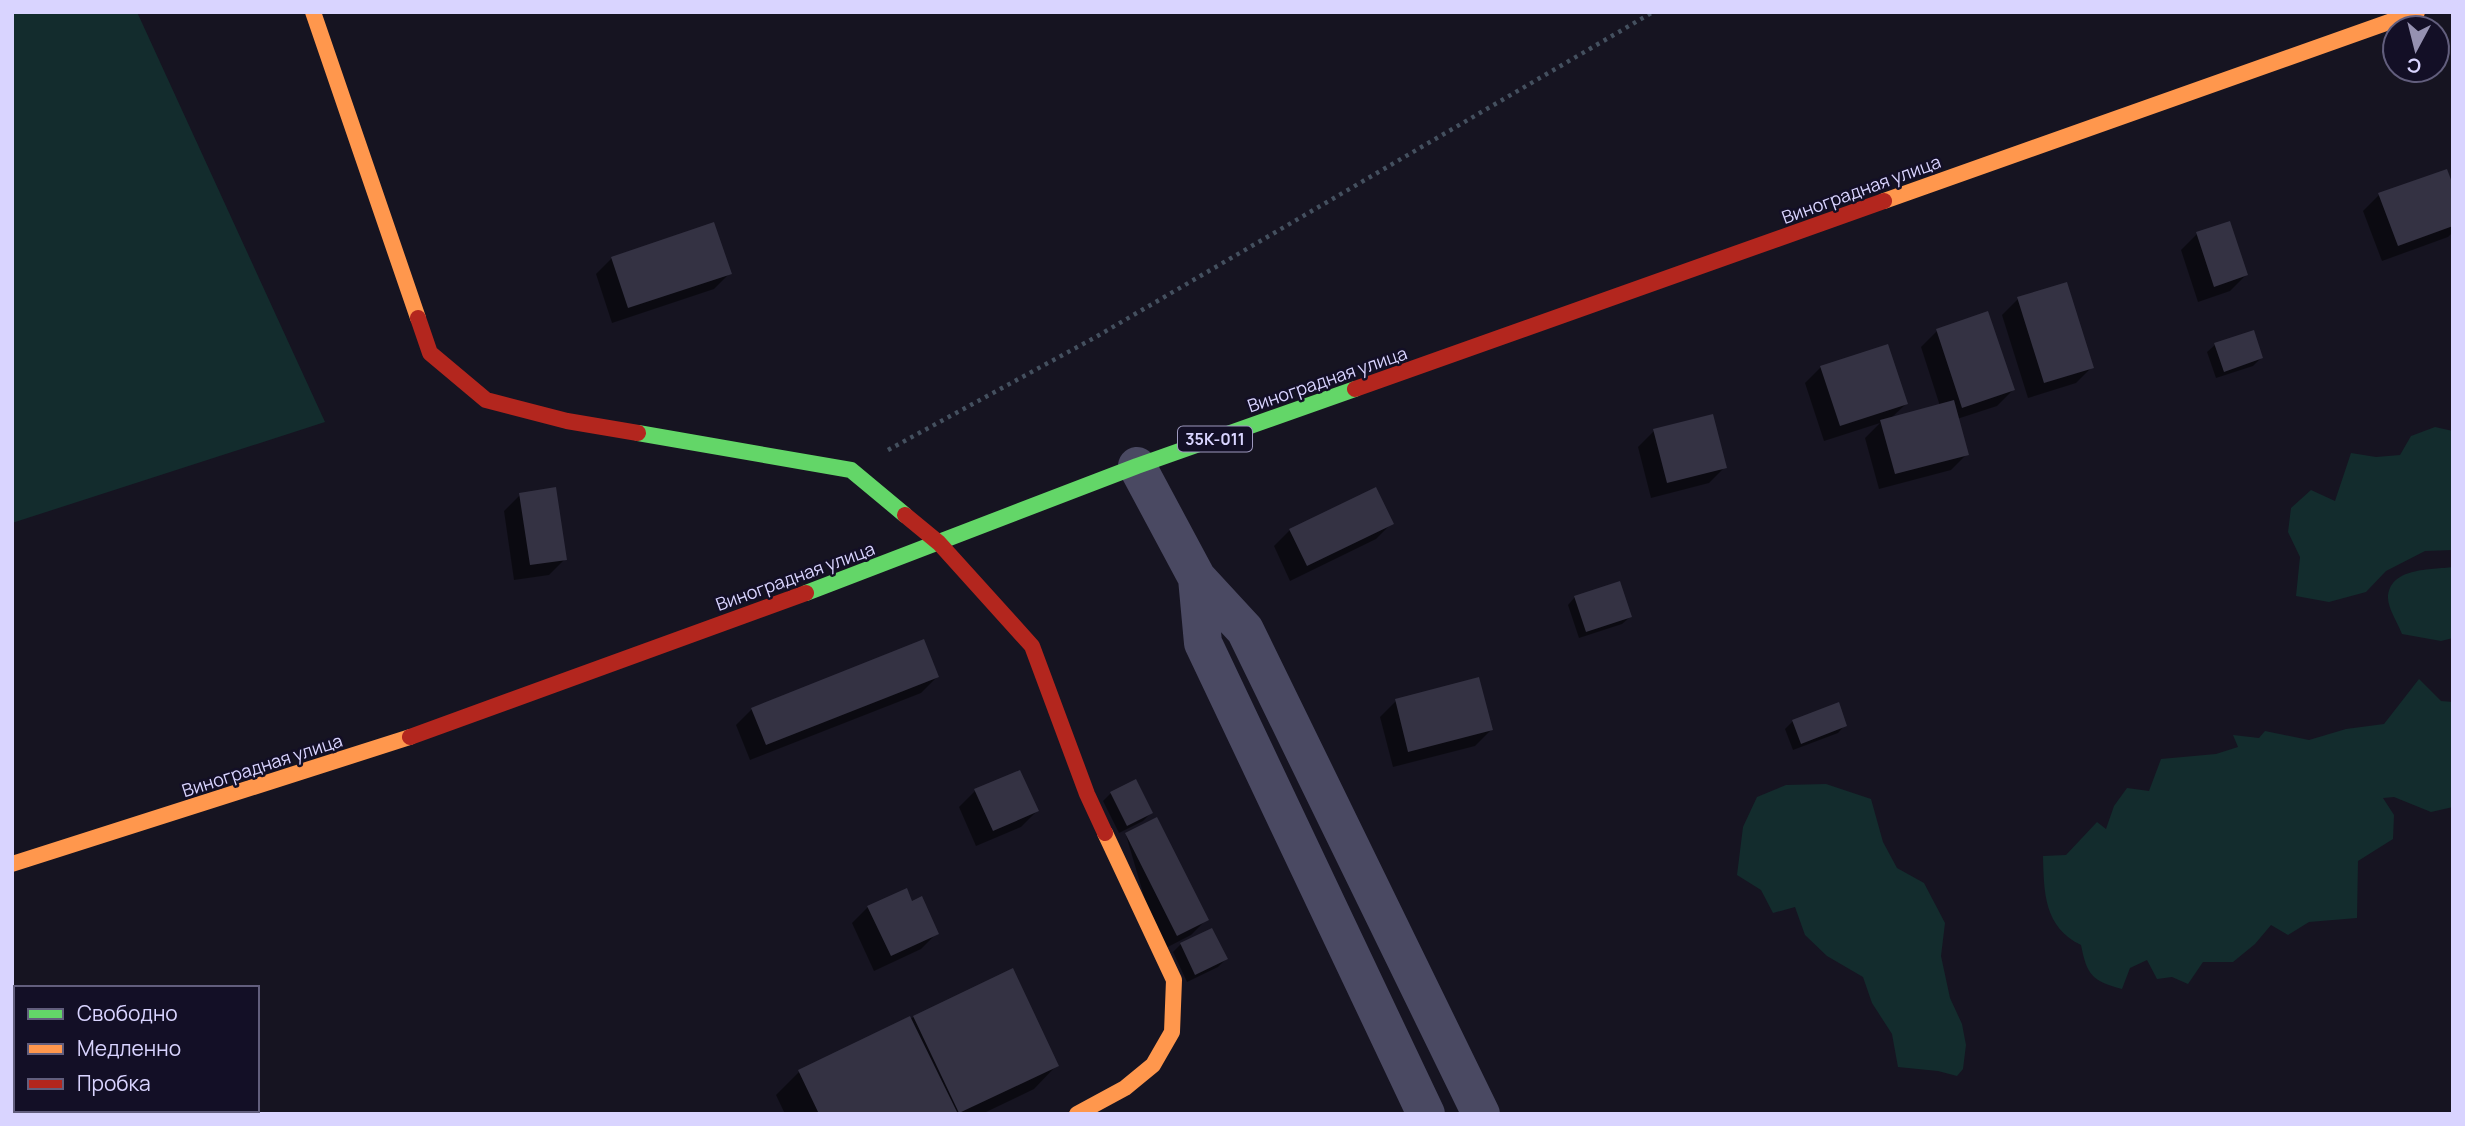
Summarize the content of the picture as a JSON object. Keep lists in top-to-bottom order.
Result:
{
  "streets": {
    "main road": ["Виноградная улица", "35К-011"]
  },
  "legend": ["Свободно", "Медленно", "Пробка"],
  "north": "bottom"
}
